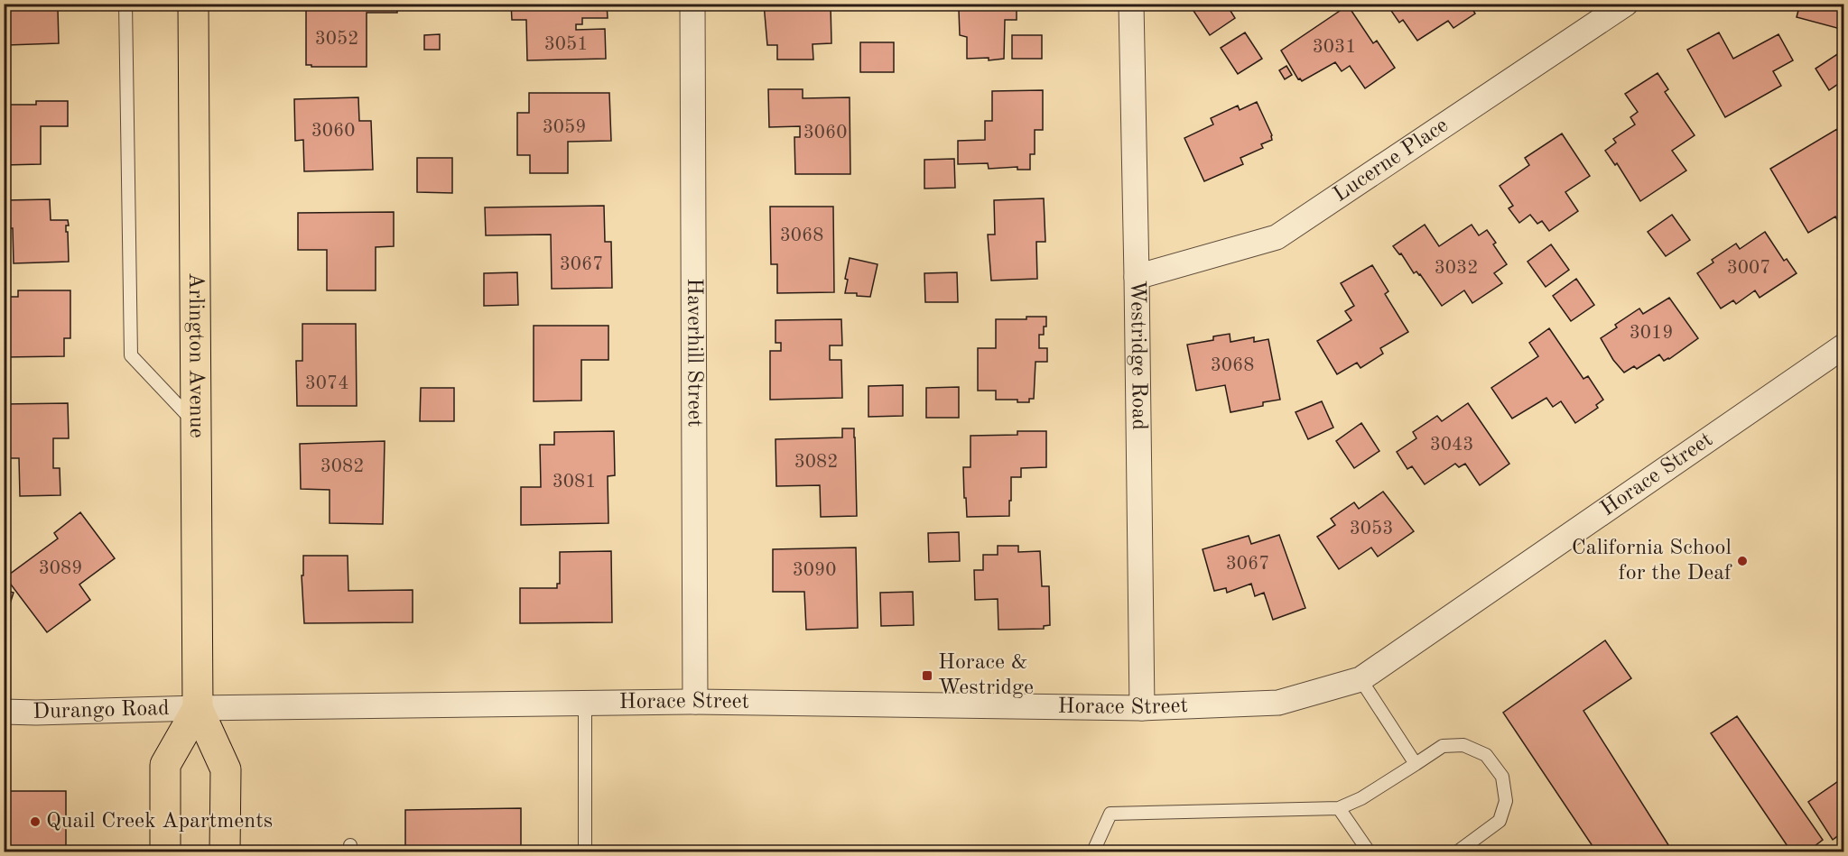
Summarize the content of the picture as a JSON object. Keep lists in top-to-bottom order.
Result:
{
  "streets": {
    "main road": ["Arlington Avenue"],
    "street": [
      "Lucerne Place",
      "Haverhill Street",
      "Westridge Road",
      "Horace Street",
      "Durango Road"
    ]
  },
  "crossings": [
    ["Lucerne Place", "Westridge Road"],
    ["Haverhill Street", "Horace Street"],
    ["Westridge Road", "Horace Street"],
    ["Arlington Avenue", "Horace Street"],
    ["Arlington Avenue", "Durango Road"],
    ["Horace Street", "Durango Road"]
  ],
  "places": {
    "other": ["California School for the Deaf", "Quail Creek Apartments"],
    "transit": ["Horace & Westridge"]
  },
  "house_numbers": [
    "3052",
    "3051",
    "3031",
    "3059",
    "3060",
    "3060",
    "3068",
    "3067",
    "3032",
    "3007",
    "3019",
    "3068",
    "3074",
    "3043",
    "3082",
    "3082",
    "3081",
    "3053",
    "3067",
    "3089",
    "3090"
  ]
}
